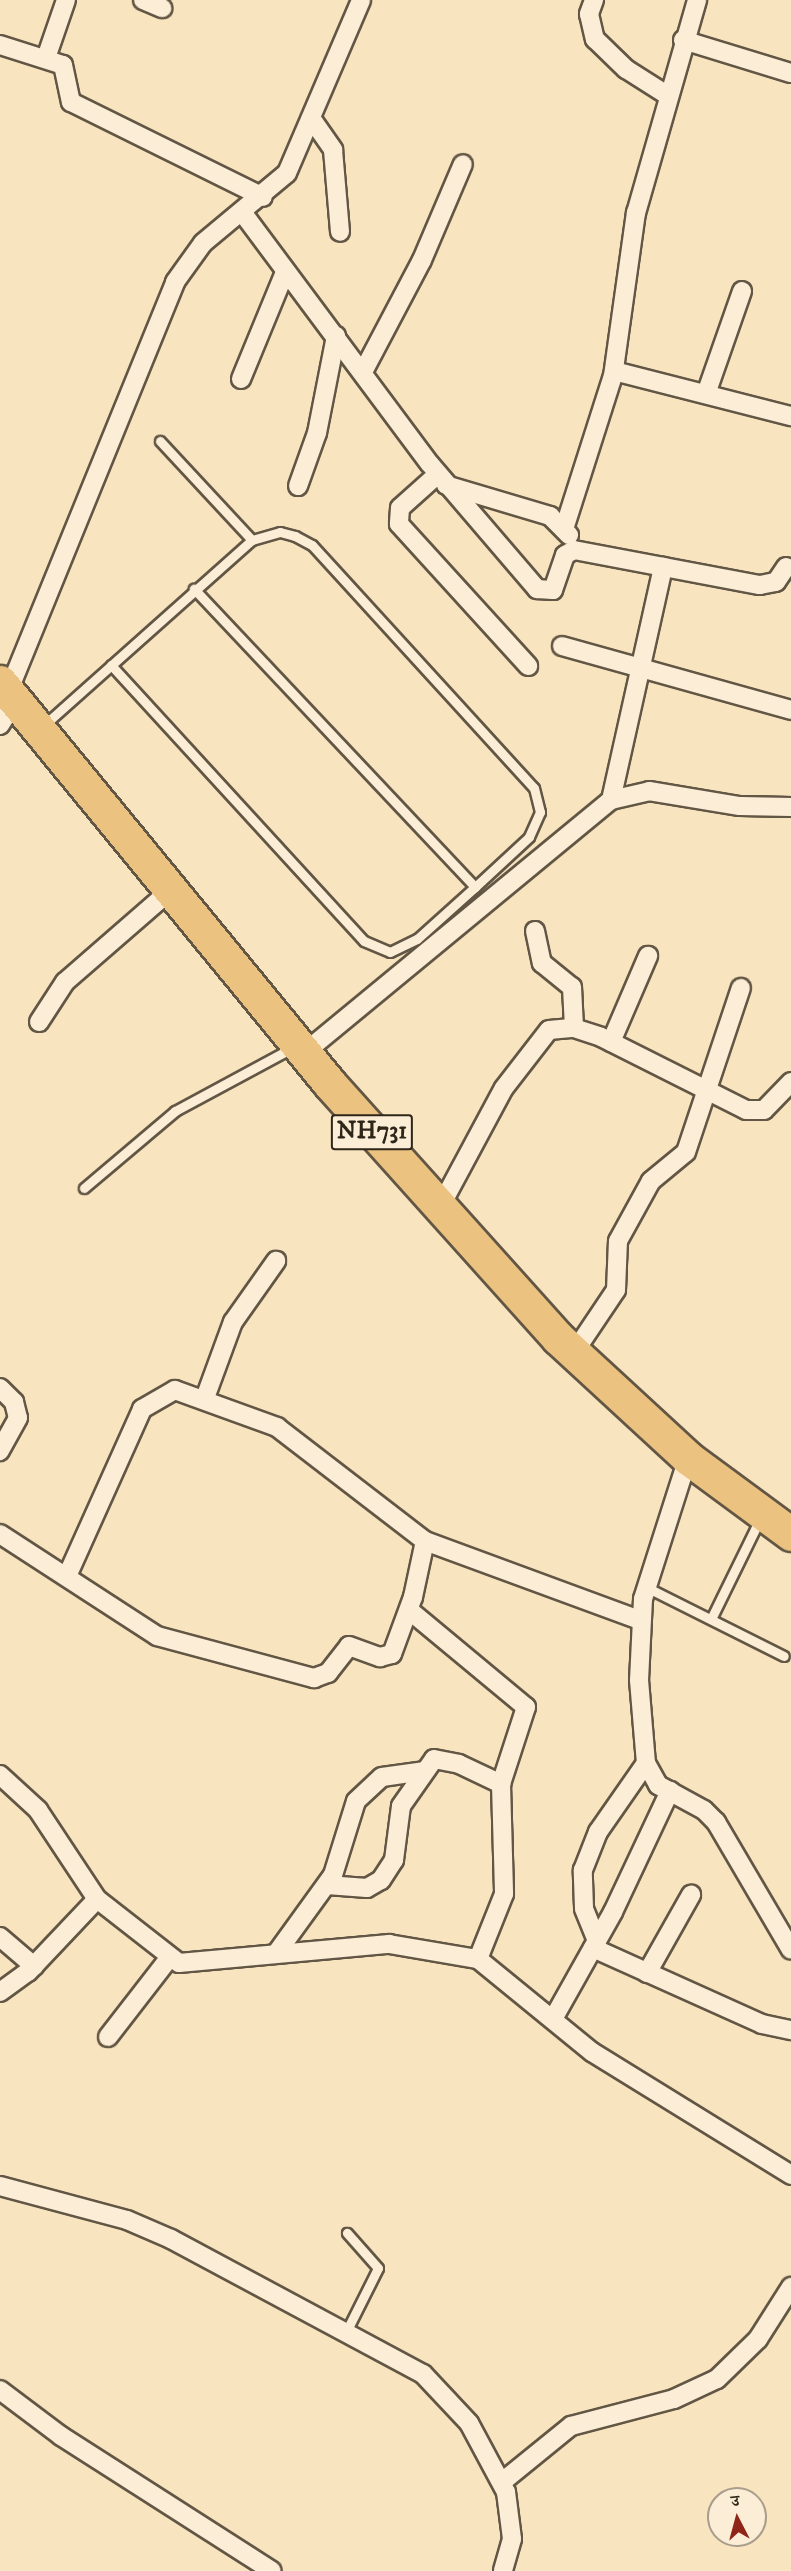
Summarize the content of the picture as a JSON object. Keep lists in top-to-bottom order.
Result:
{
  "streets": {
    "highway": ["NH731"]
  },
  "north": "top"
}
